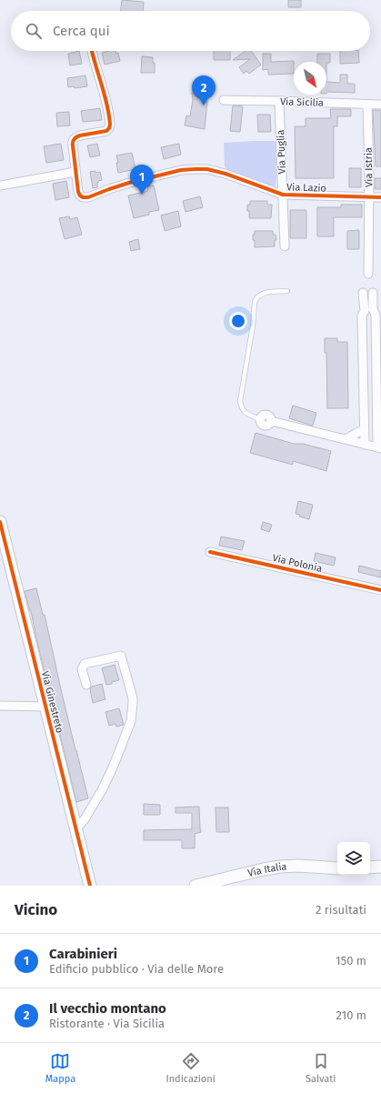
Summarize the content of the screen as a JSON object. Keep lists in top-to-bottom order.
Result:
{
  "streets": {
    "street": [
      "Via Sicilia",
      "Via Puglia",
      "Via Istria",
      "Via Lazio",
      "Via Polonia",
      "Via Ginestreto",
      "Via Italia"
    ]
  },
  "crossings": [
    ["Via Sicilia", "Via Puglia"],
    ["Via Sicilia", "Via Istria"],
    ["Via Puglia", "Via Lazio"],
    ["Via Istria", "Via Lazio"]
  ],
  "north": "bottom right",
  "page": {
    "search": "Cerca qui",
    "pins": ["2", "1"],
    "heading": ["Vicino", "2 risultati"],
    "list": [
      {
        "mark": "1",
        "name": "Carabinieri",
        "note": "Edificio pubblico · Via delle More",
        "value": "150 m"
      },
      {
        "mark": "2",
        "name": "Il vecchio montano",
        "note": "Ristorante · Via Sicilia",
        "value": "210 m"
      }
    ],
    "nav": ["Mappa", "Indicazioni", "Salvati"]
  }
}
